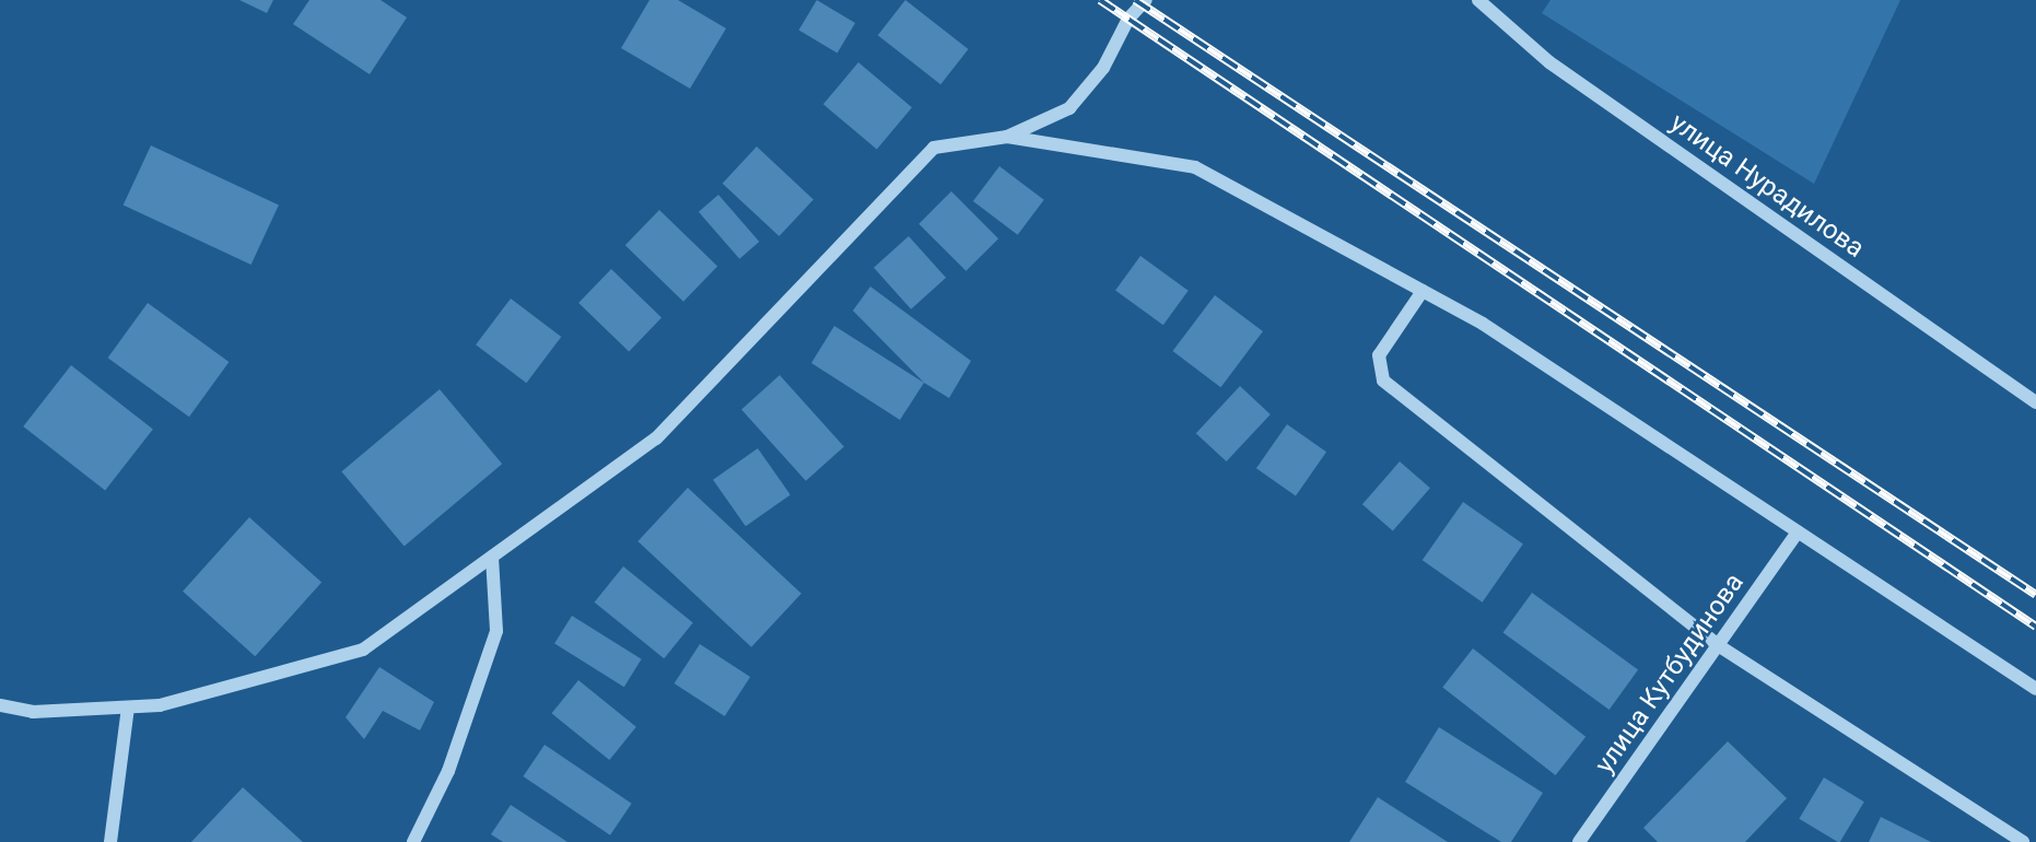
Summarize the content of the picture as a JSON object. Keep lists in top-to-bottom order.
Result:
{
  "streets": {
    "street": ["улица Нурадилова", "улица Кутбудинова"]
  }
}
